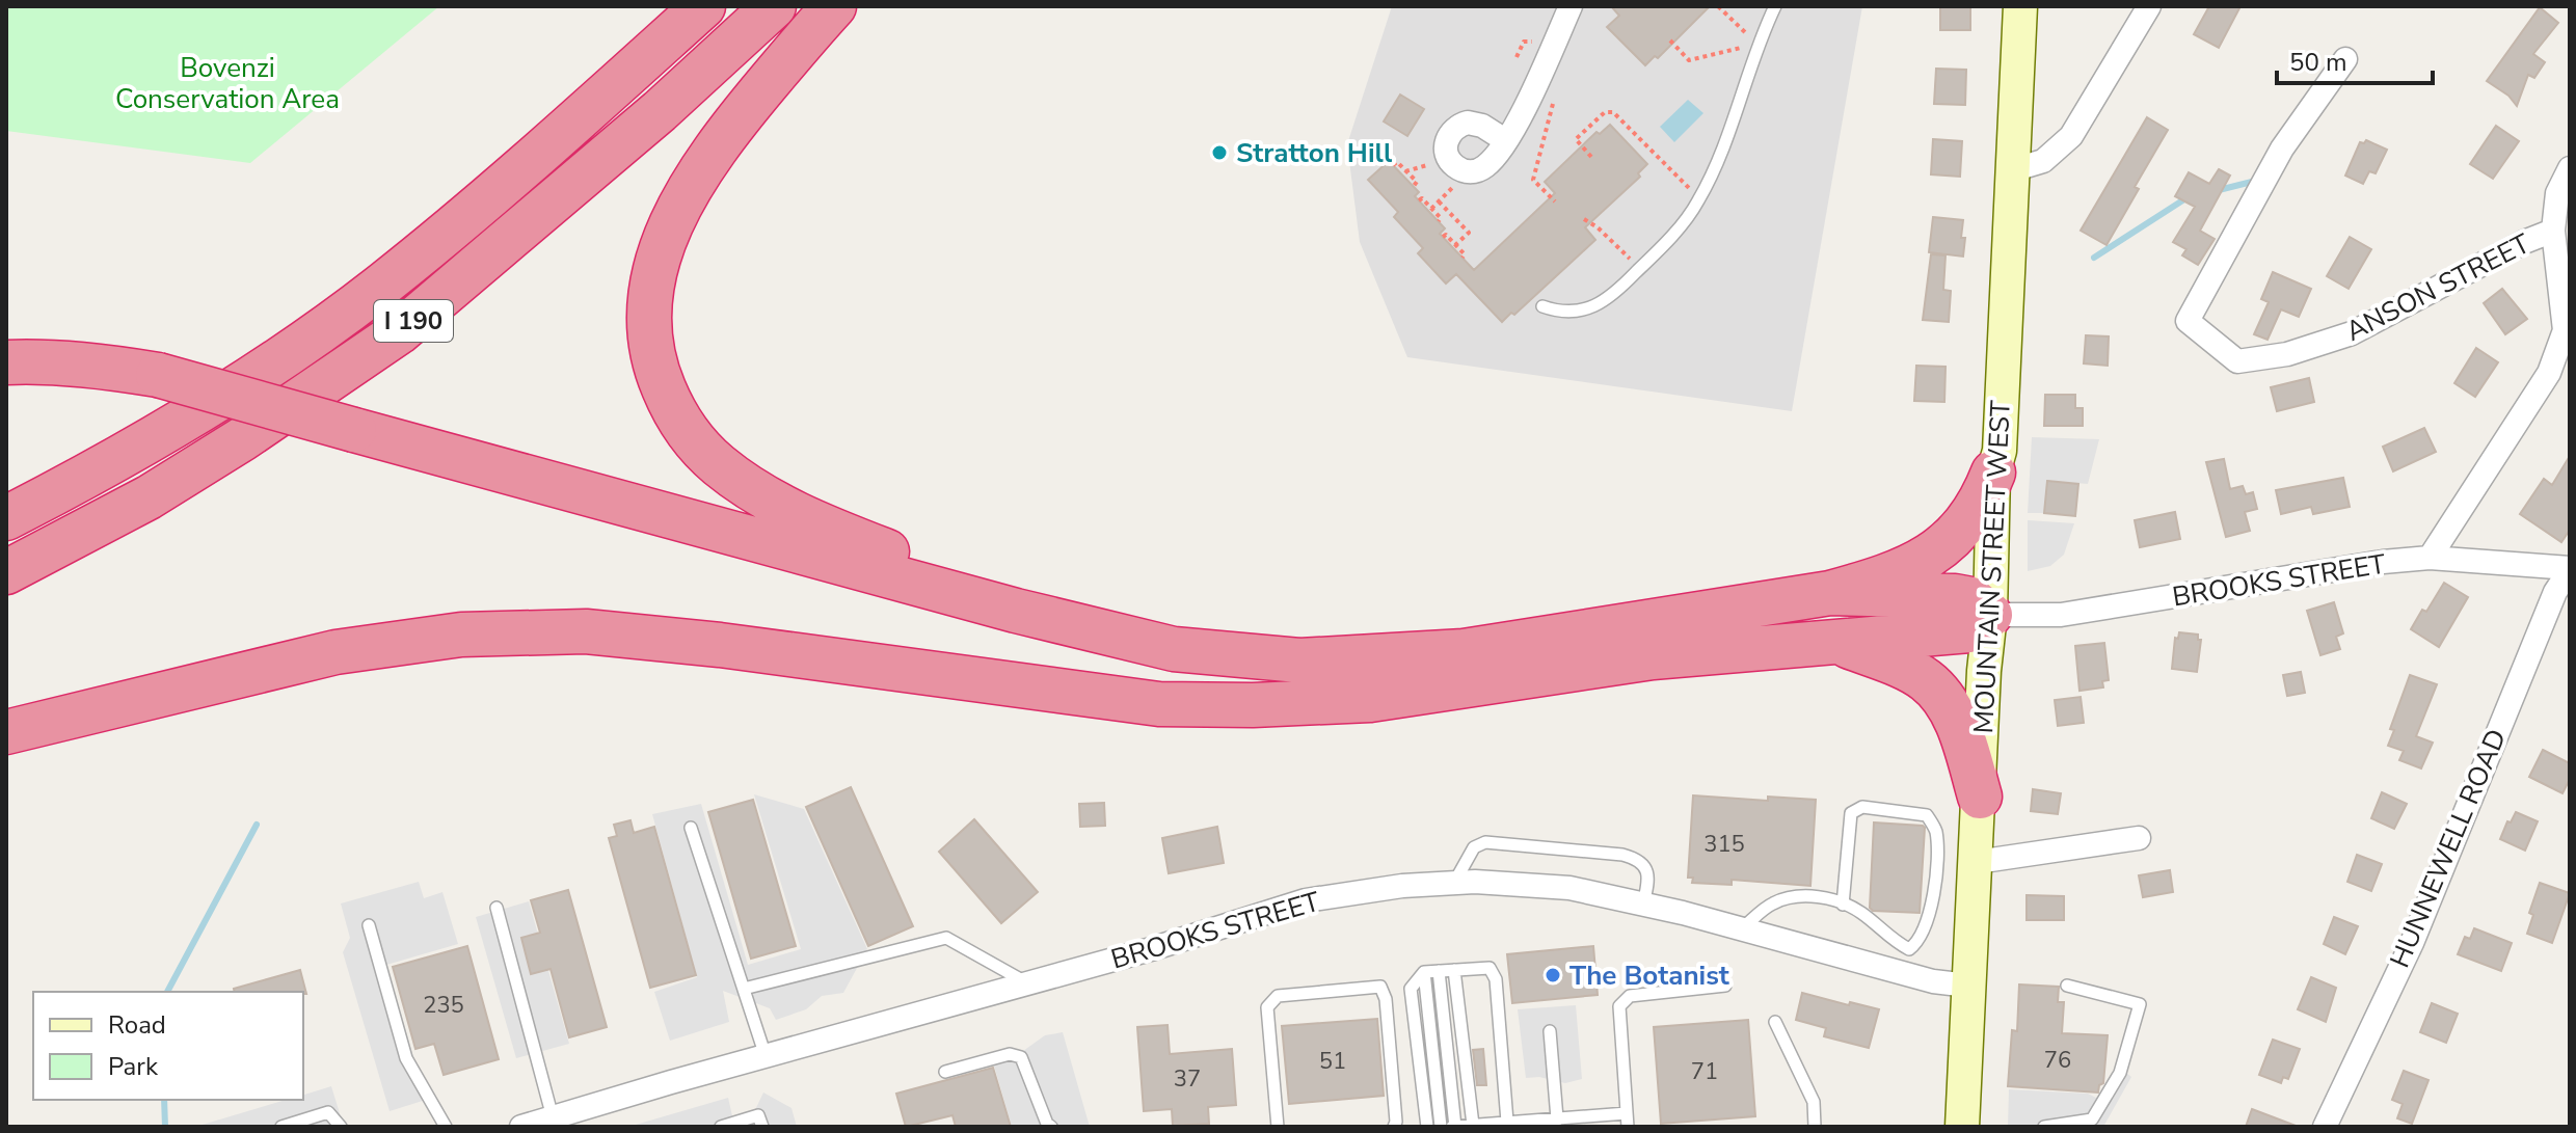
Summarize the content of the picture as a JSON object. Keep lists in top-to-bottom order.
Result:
{
  "streets": {
    "highway": ["I 190"],
    "main road": ["MOUNTAIN STREET WEST"],
    "street": ["ANSON STREET", "BROOKS STREET", "HUNNEWELL ROAD"]
  },
  "crossings": [
    ["MOUNTAIN STREET WEST", "BROOKS STREET"],
    ["BROOKS STREET", "HUNNEWELL ROAD"]
  ],
  "parks": ["Bovenzi Conservation Area"],
  "places": ["Stratton Hill", "The Botanist"],
  "house_numbers": [
    "315",
    "235",
    "76",
    "51",
    "71",
    "37"
  ],
  "legend": ["Road", "Park"],
  "scale_bar": "50 m"
}
